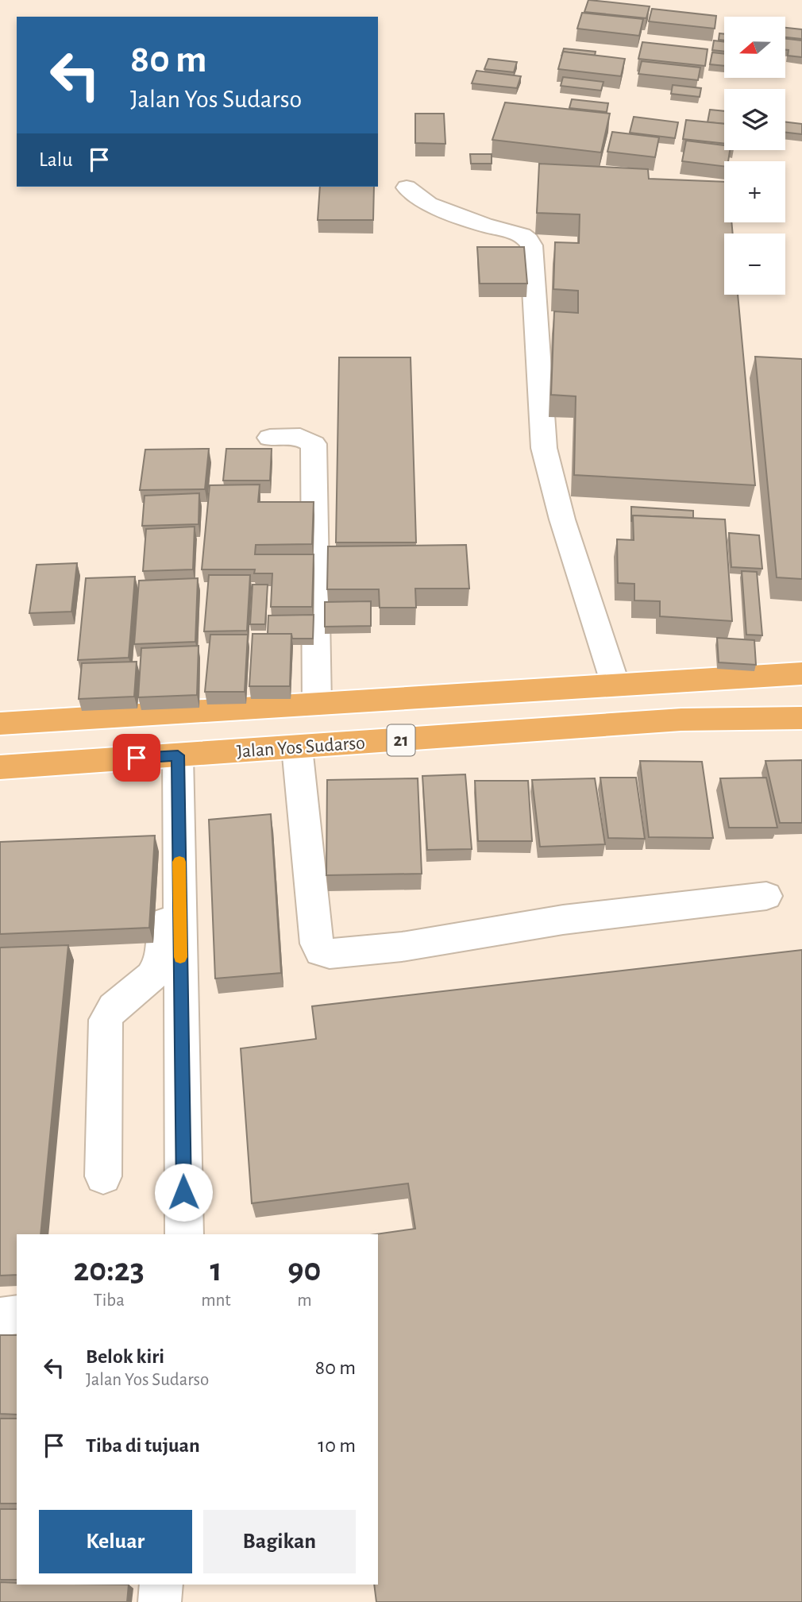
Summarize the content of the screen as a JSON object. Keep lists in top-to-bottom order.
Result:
{
  "streets": {
    "highway": ["21", "Jalan Yos Sudarso"]
  },
  "north": "left",
  "page": {
    "map_buttons": ["+", "−"],
    "turn": ["80 m", "Jalan Yos Sudarso"],
    "then": "Lalu",
    "eta": [
      "20:23",
      "Tiba",
      "1",
      "mnt",
      "90",
      "m"
    ],
    "list": [
      {
        "name": "Belok kiri",
        "note": "Jalan Yos Sudarso",
        "value": "80 m"
      },
      {
        "name": "Tiba di tujuan",
        "value": "10 m"
      }
    ],
    "buttons": ["Keluar", "Bagikan"]
  }
}
